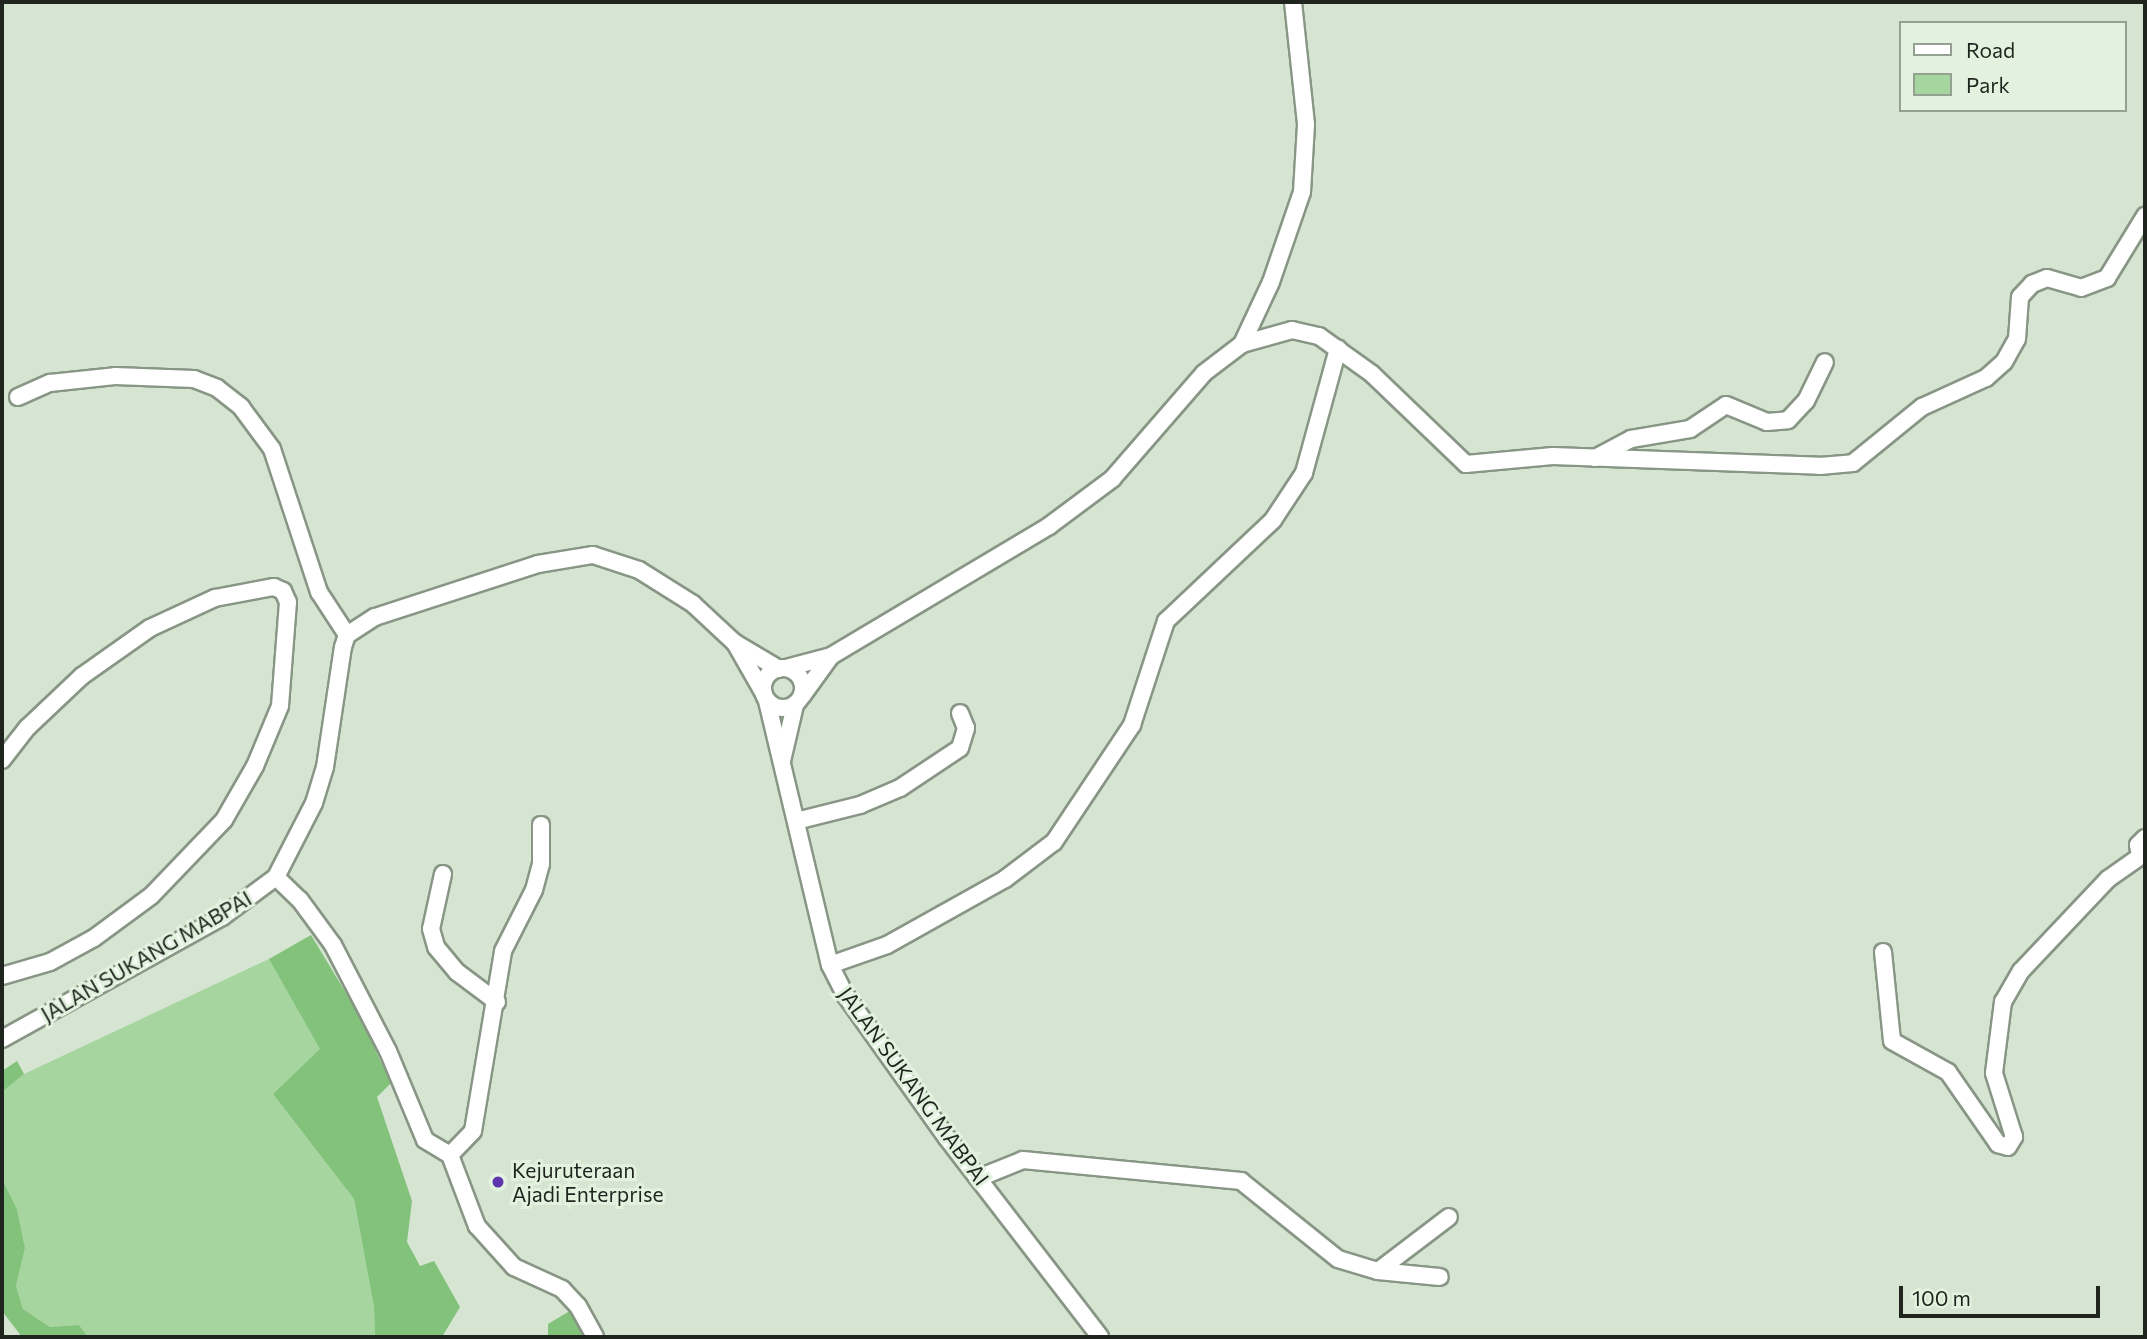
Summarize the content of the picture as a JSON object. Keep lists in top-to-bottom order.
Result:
{
  "streets": {
    "street": ["JALAN SUKANG MABPAI"]
  },
  "places": ["Kejuruteraan Ajadi Enterprise"],
  "legend": ["Road", "Park"],
  "scale_bar": "100 m"
}
